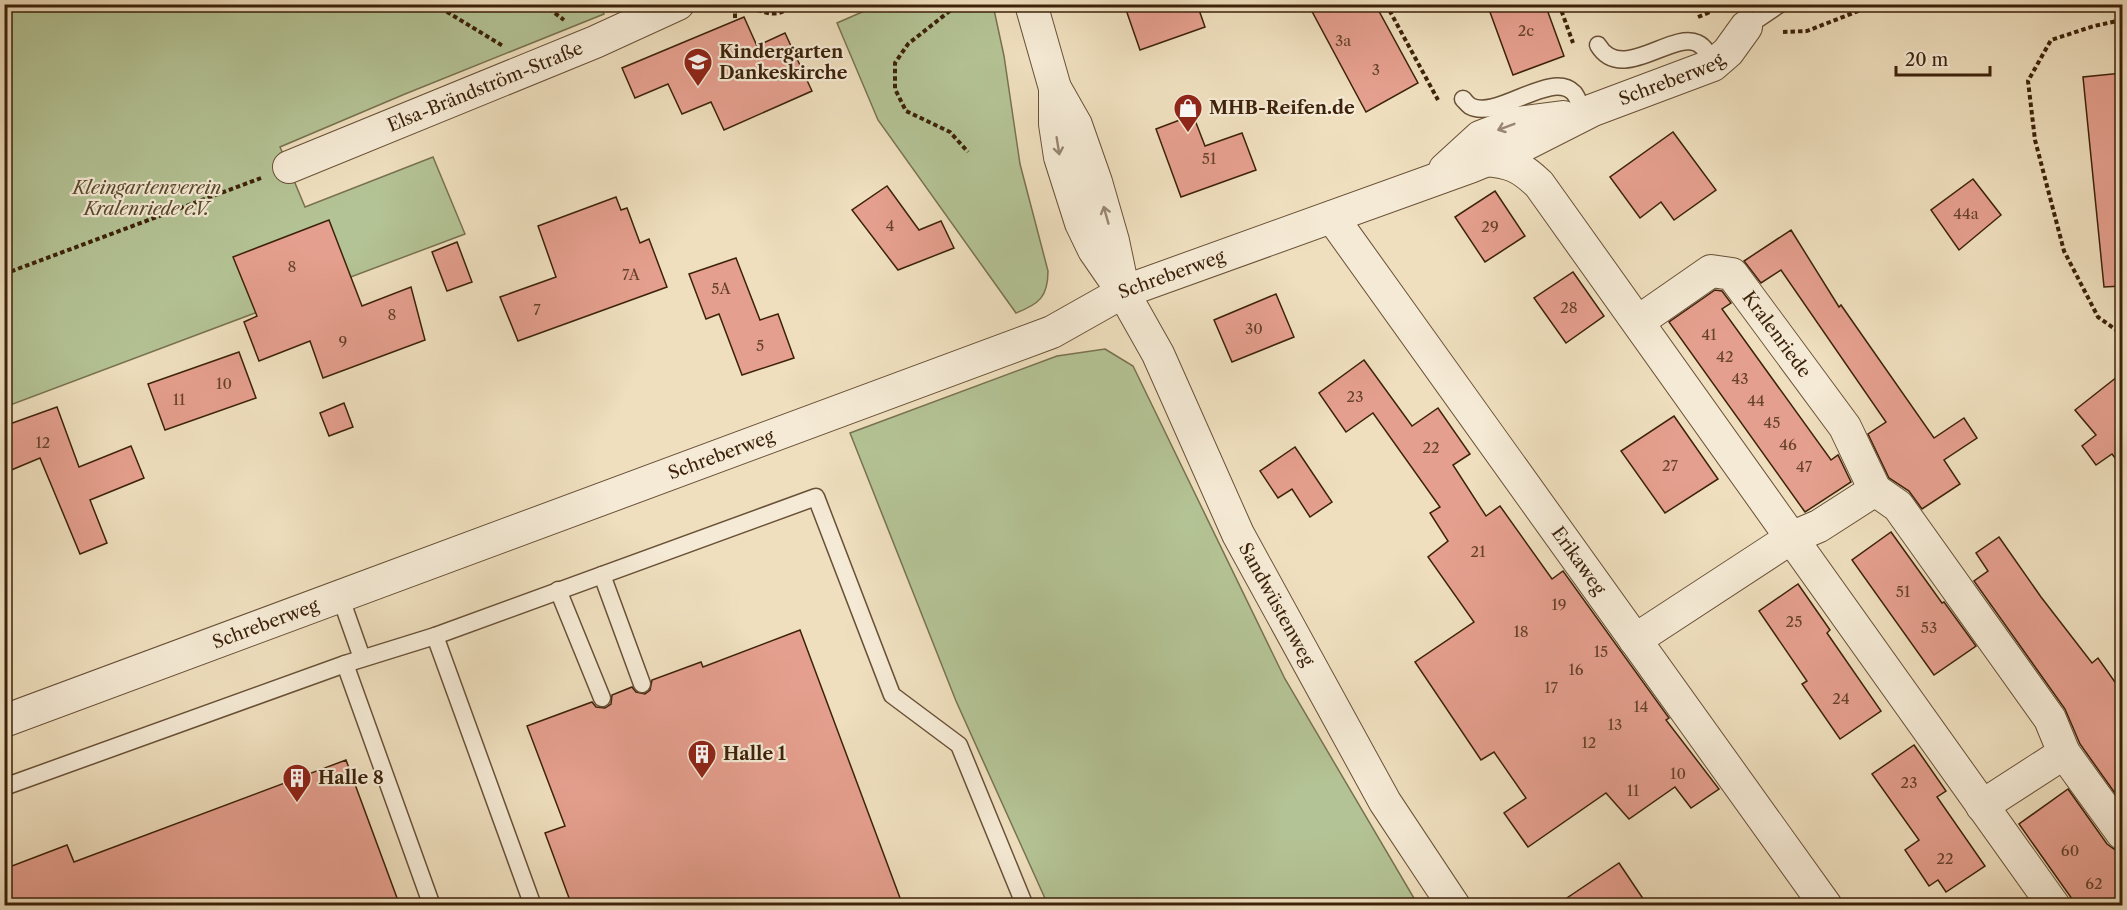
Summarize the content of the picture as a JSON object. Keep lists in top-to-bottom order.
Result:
{
  "streets": {
    "street": [
      "Schreberweg",
      "Elsa-Brändström-Straße",
      "Kralenriede",
      "Erikaweg",
      "Sandwüstenweg"
    ]
  },
  "crossings": [
    ["Schreberweg", "Erikaweg"],
    ["Schreberweg", "Sandwüstenweg"]
  ],
  "parks": ["Kleingartenverein Kralenriede e.V."],
  "places": {
    "school or university": ["Kindergarten Dankeskirche"],
    "shop": ["MHB-Reifen.de"],
    "building": ["Halle 1", "Halle 8"]
  },
  "house_numbers": [
    "2c",
    "3a",
    "3",
    "51",
    "44a",
    "4",
    "29",
    "8",
    "7A",
    "5A",
    "28",
    "7",
    "8",
    "30",
    "41",
    "9",
    "5",
    "42",
    "43",
    "10",
    "23",
    "11",
    "44",
    "45",
    "12",
    "46",
    "22",
    "27",
    "47",
    "21",
    "51",
    "19",
    "25",
    "53",
    "18",
    "15",
    "16",
    "17",
    "24",
    "14",
    "13",
    "12",
    "10",
    "23",
    "11",
    "60",
    "22",
    "62"
  ],
  "scale_bar": "20 m"
}
